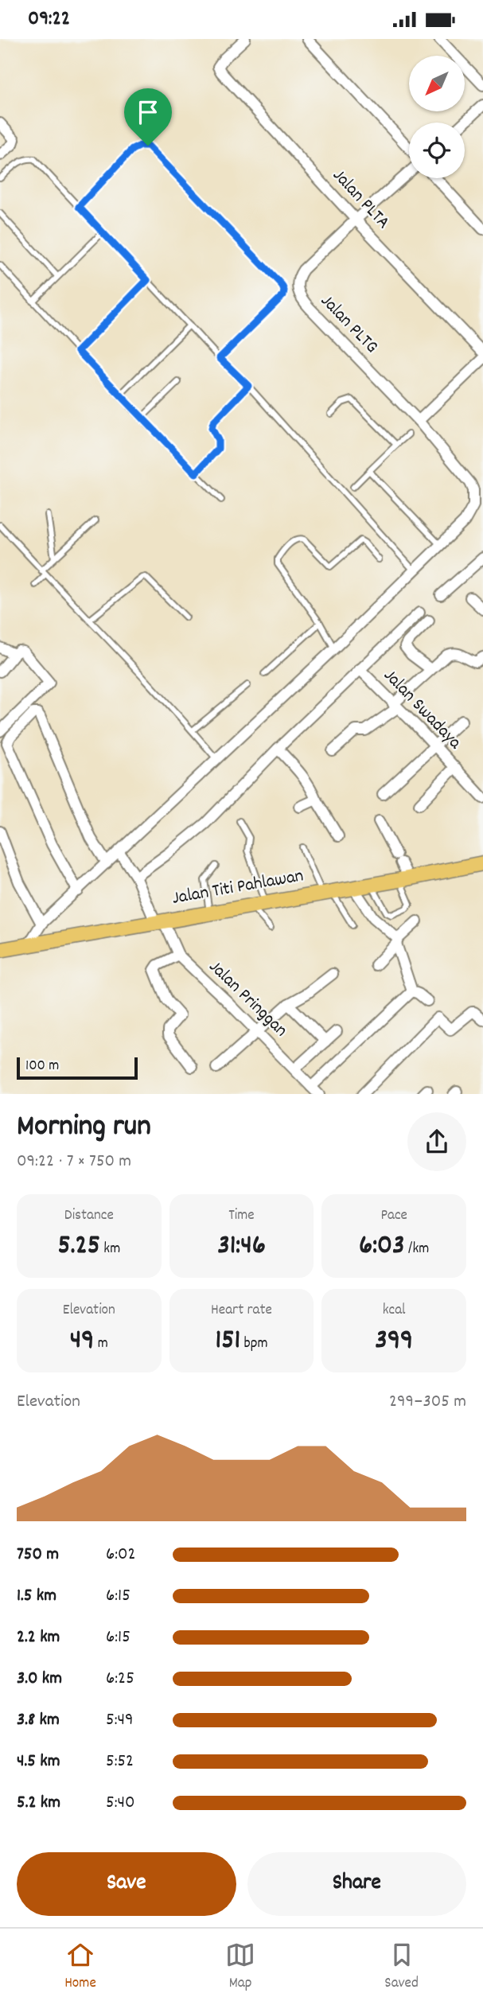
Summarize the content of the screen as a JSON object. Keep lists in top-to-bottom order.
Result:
{
  "streets": {
    "main road": ["Jalan Titi Pahlawan"],
    "street": [
      "Jalan PLTA",
      "Jalan PLTG",
      "Jalan Swadaya",
      "Jalan Pringgan"
    ]
  },
  "crossings": [
    ["Jalan PLTA", "Jalan PLTG"],
    ["Jalan Titi Pahlawan", "Jalan Pringgan"]
  ],
  "scale_bar": "100 m",
  "north": "bottom left",
  "page": {
    "status": "09:22",
    "scale": "100 m",
    "heading": ["Morning run", "09:22 · 7 × 750 m"],
    "stats": [
      ["Distance", "5.25 km"],
      ["Time", "31:46"],
      ["Pace", "6:03 /km"],
      ["Elevation", "49 m"],
      ["Heart rate", "151 bpm"],
      ["kcal", "399"]
    ],
    "chart": ["Elevation", "299–305 m"],
    "list": [
      {
        "name": "750 m",
        "note": "6:02"
      },
      {
        "name": "1.5 km",
        "note": "6:15"
      },
      {
        "name": "2.2 km",
        "note": "6:15"
      },
      {
        "name": "3.0 km",
        "note": "6:25"
      },
      {
        "name": "3.8 km",
        "note": "5:49"
      },
      {
        "name": "4.5 km",
        "note": "5:52"
      },
      {
        "name": "5.2 km",
        "note": "5:40"
      }
    ],
    "buttons": ["Save", "Share"],
    "tabs": ["Home", "Map", "Saved"]
  }
}
